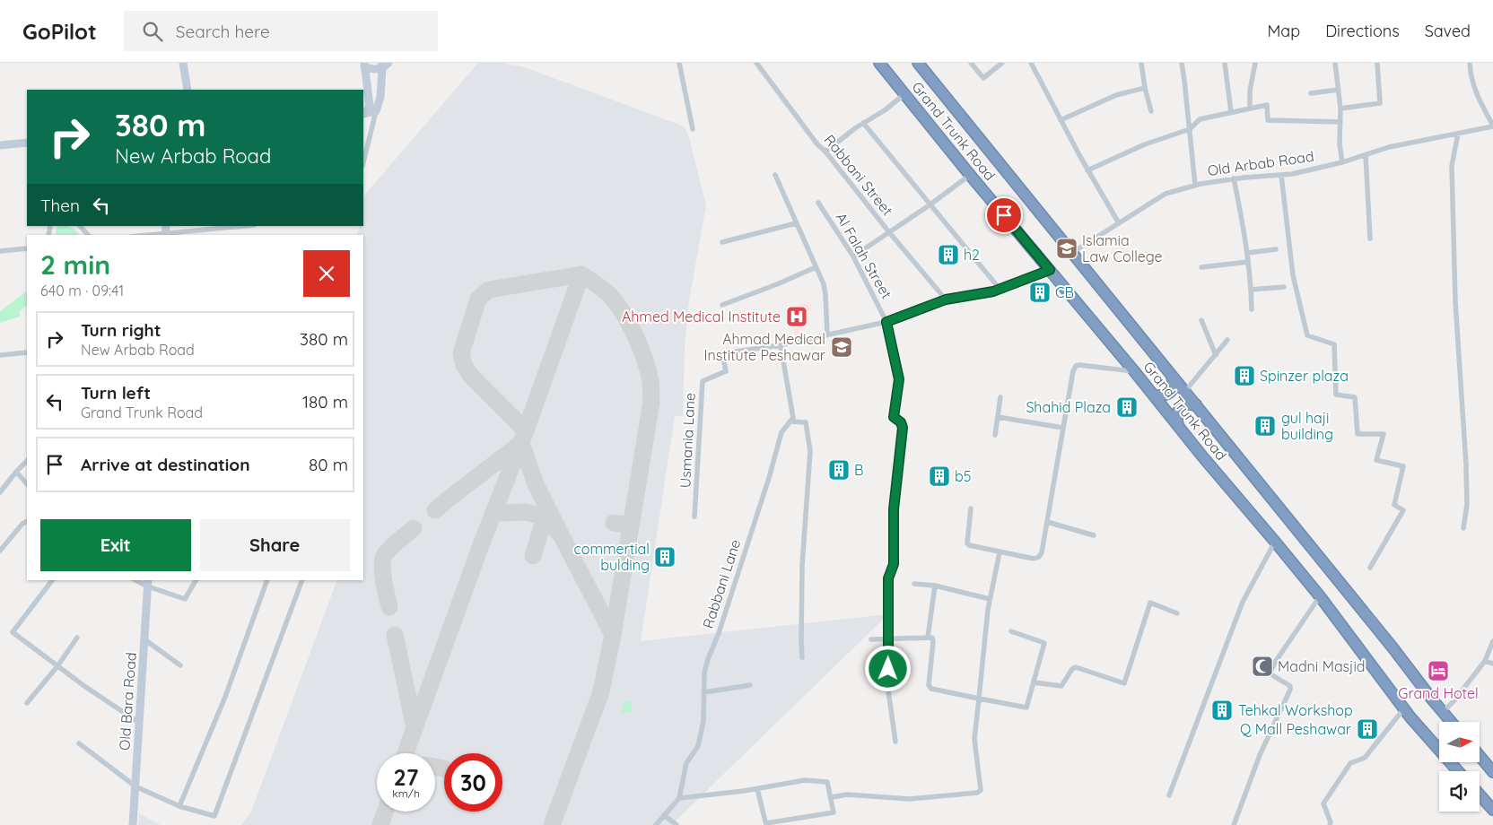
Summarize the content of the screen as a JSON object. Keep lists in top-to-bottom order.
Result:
{
  "streets": {
    "highway": ["Grand Trunk Road"],
    "street": [
      "Old Arbab Road",
      "Rabbani Street",
      "Al Falah Street",
      "Usmania Lane",
      "Rabbani Lane",
      "Old Bara Road"
    ]
  },
  "crossings": [
    ["Grand Trunk Road", "Old Arbab Road"],
    ["Usmania Lane", "Rabbani Lane"]
  ],
  "places": {
    "school or university": ["Islamia Law College", "Ahmad Medical Institute Peshawar"],
    "building": [
      "h2",
      "CB",
      "Spinzer plaza",
      "Shahid Plaza",
      "gul haji building",
      "B",
      "b5",
      "commertial bulding",
      "Tehkal Workshop",
      "Q Mall Peshawar"
    ],
    "hospital": ["Ahmed Medical Institute"],
    "mosque": ["Madni Masjid"],
    "hotel": ["Grand Hotel"]
  },
  "north": "right",
  "page": {
    "header": "GoPilot",
    "search": "Search here",
    "nav": ["Map", "Directions", "Saved"],
    "turn": ["380 m", "New Arbab Road"],
    "then": "Then",
    "heading": ["2 min", "640 m · 09:41"],
    "list": [
      {
        "name": "Turn right",
        "note": "New Arbab Road",
        "value": "380 m"
      },
      {
        "name": "Turn left",
        "note": "Grand Trunk Road",
        "value": "180 m"
      },
      {
        "name": "Arrive at destination",
        "value": "80 m"
      }
    ],
    "buttons": ["Exit", "Share"],
    "speed": "27 km/h",
    "limit": "30"
  }
}
